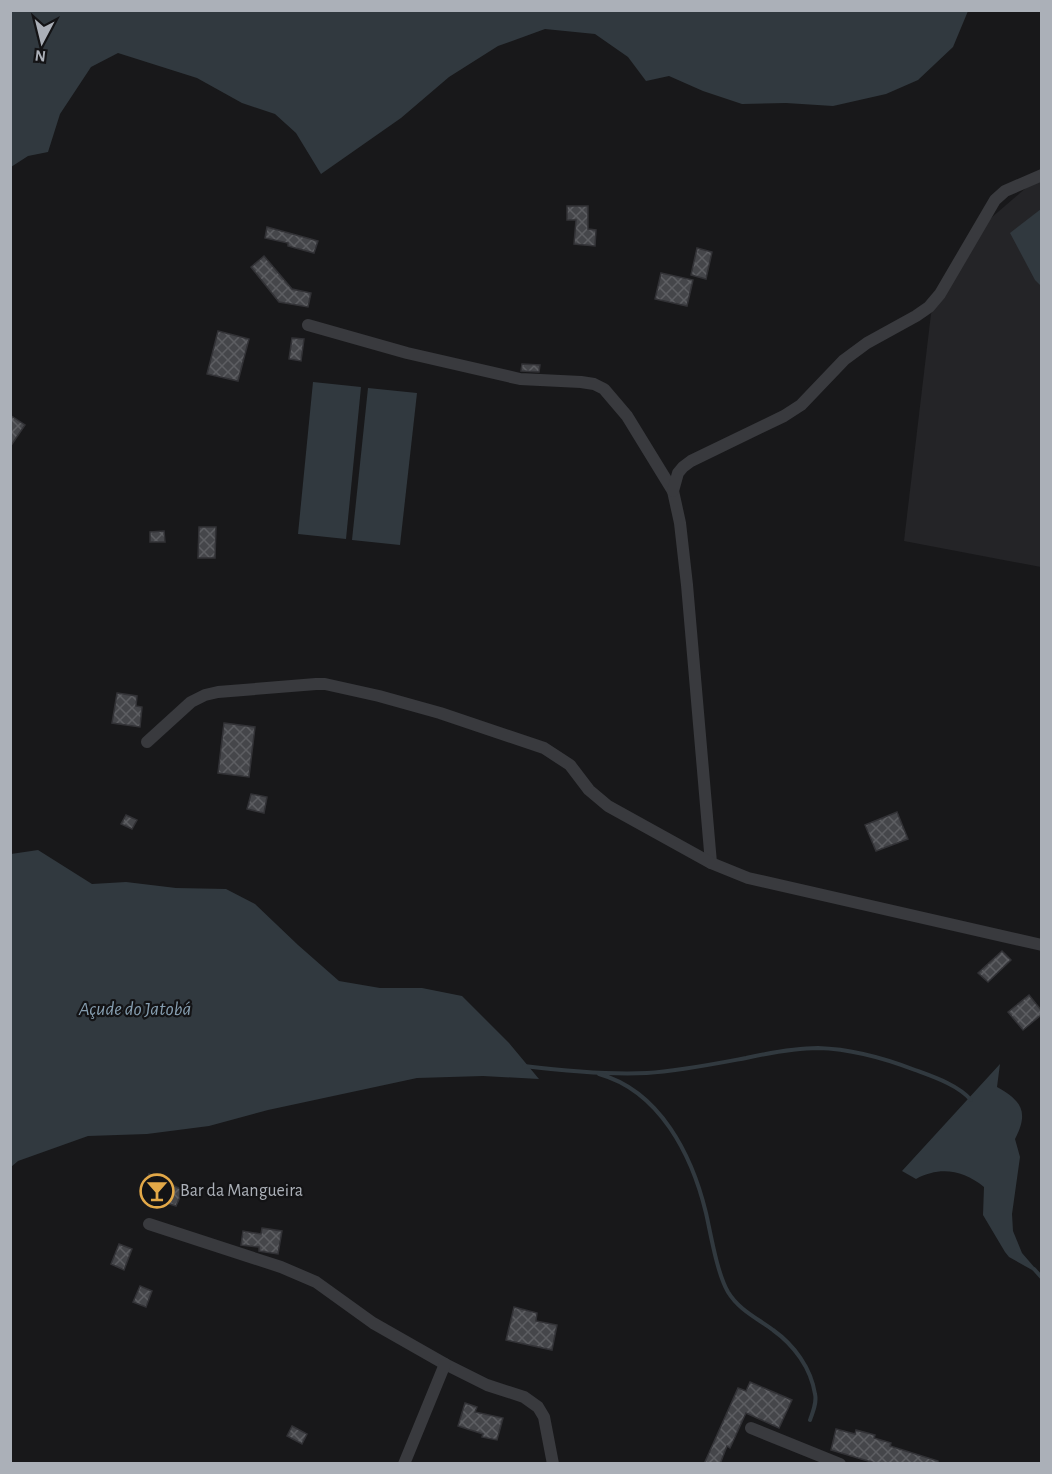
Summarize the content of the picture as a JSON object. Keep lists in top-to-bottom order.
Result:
{
  "water": ["Açude do Jatobá"],
  "places": {
    "bar": ["Bar da Mangueira"]
  },
  "north": "bottom"
}
